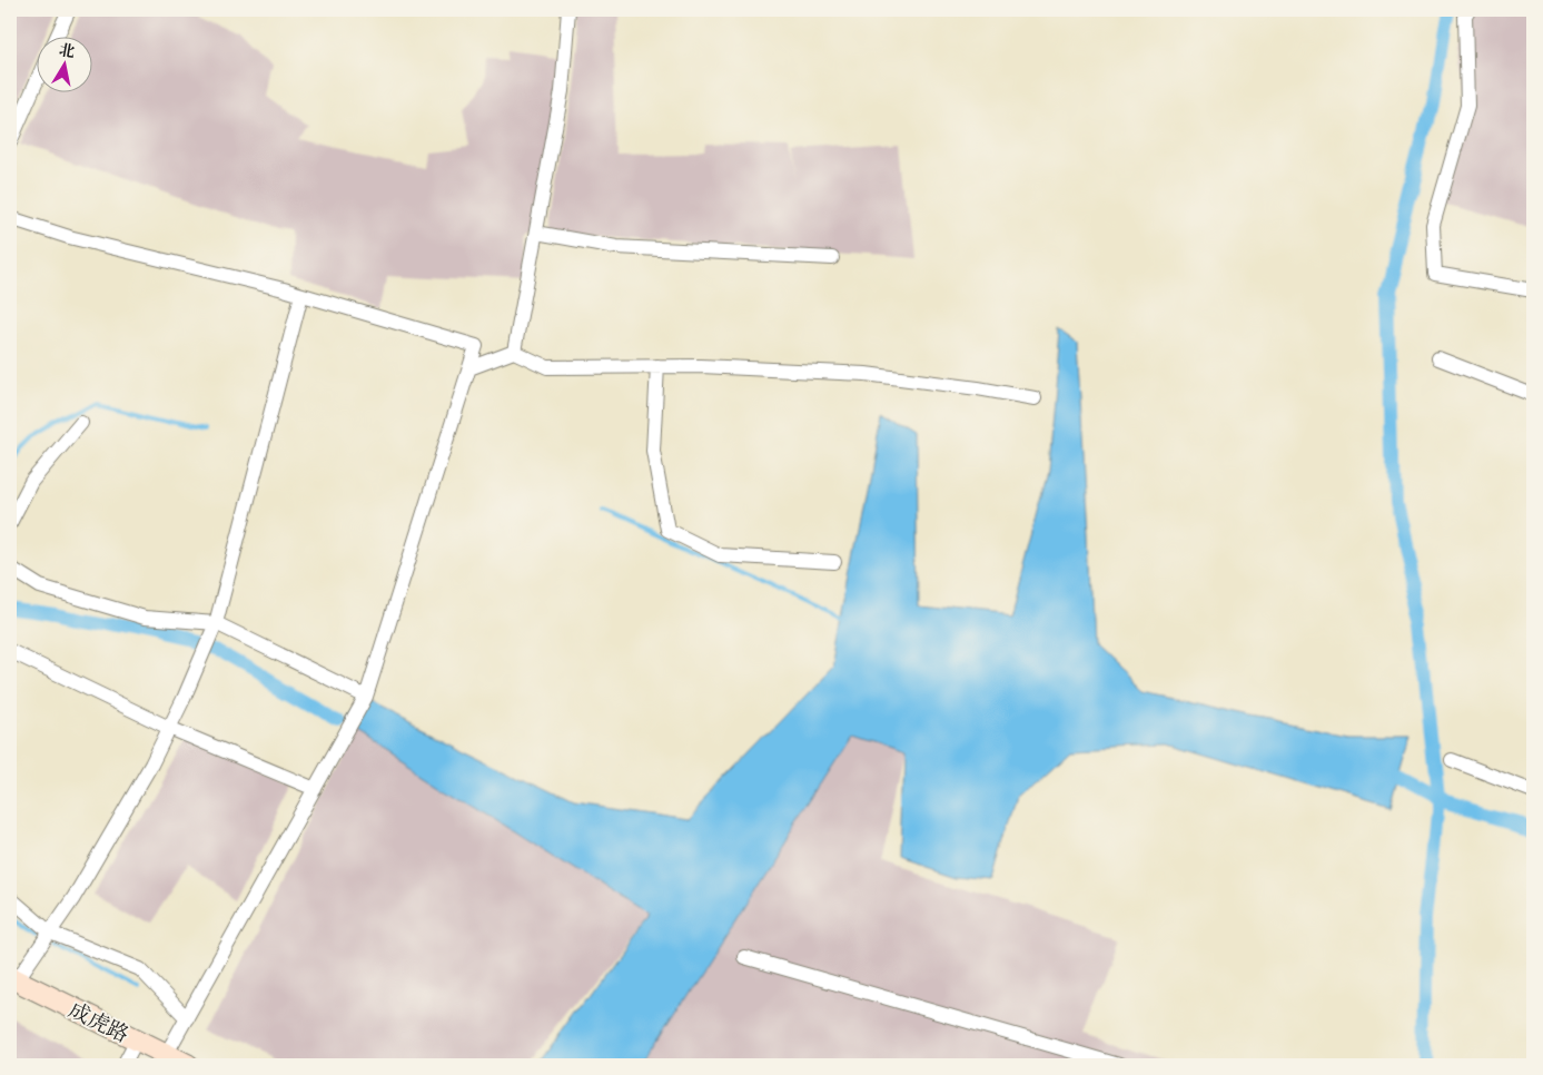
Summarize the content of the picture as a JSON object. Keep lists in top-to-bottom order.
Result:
{
  "streets": {
    "street": ["成虎路"]
  },
  "north": "top"
}
